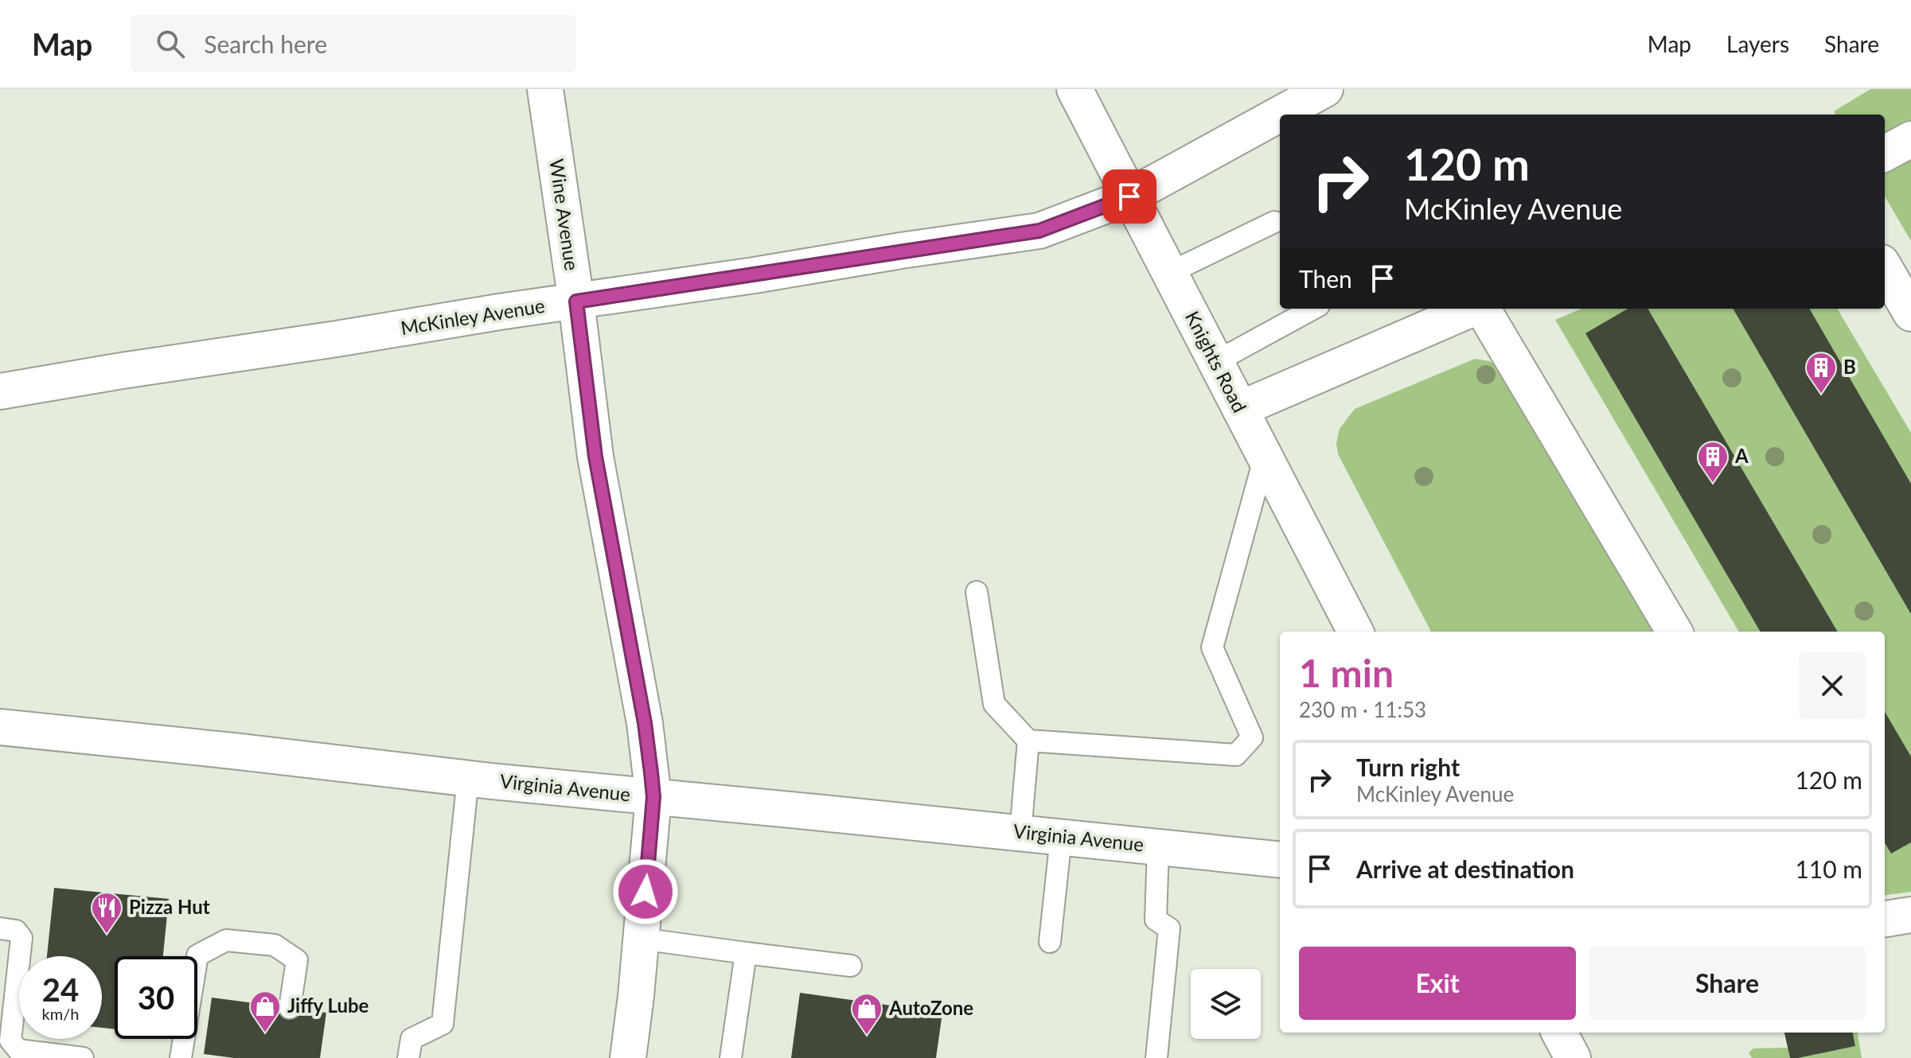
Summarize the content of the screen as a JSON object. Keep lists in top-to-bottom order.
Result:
{
  "streets": {
    "street": [
      "Wine Avenue",
      "McKinley Avenue",
      "Knights Road",
      "Virginia Avenue"
    ]
  },
  "crossings": [
    ["Wine Avenue", "McKinley Avenue"],
    ["Wine Avenue", "Virginia Avenue"],
    ["McKinley Avenue", "Knights Road"]
  ],
  "places": {
    "building": ["B", "A"],
    "restaurant": ["Pizza Hut"],
    "shop": ["Jiffy Lube", "AutoZone"]
  },
  "page": {
    "header": "Map",
    "search": "Search here",
    "nav": ["Map", "Layers", "Share"],
    "turn": ["120 m", "McKinley Avenue"],
    "then": "Then",
    "heading": ["1 min", "230 m · 11:53"],
    "list": [
      {
        "name": "Turn right",
        "note": "McKinley Avenue",
        "value": "120 m"
      },
      {
        "name": "Arrive at destination",
        "value": "110 m"
      }
    ],
    "buttons": ["Exit", "Share"],
    "speed": "24 km/h",
    "limit": "30"
  }
}
